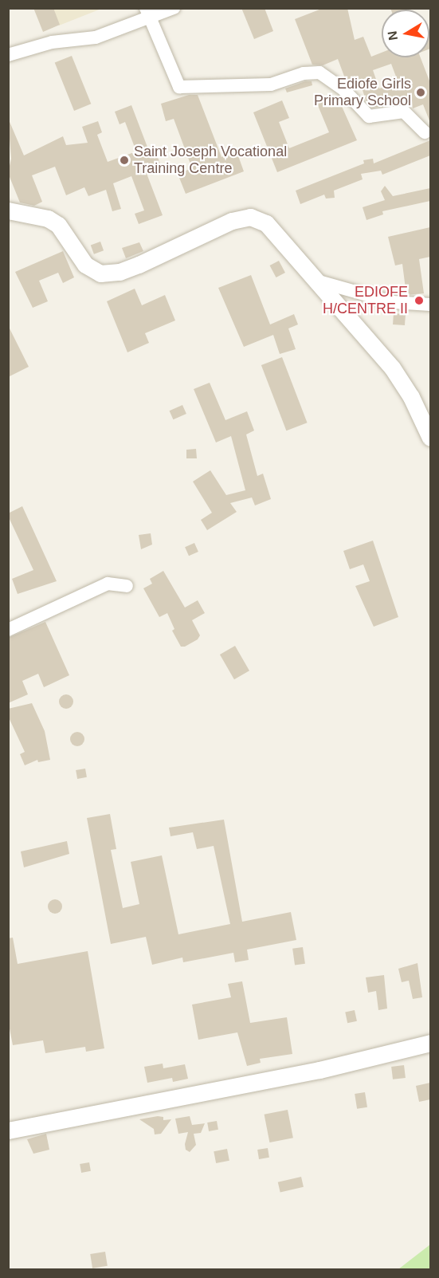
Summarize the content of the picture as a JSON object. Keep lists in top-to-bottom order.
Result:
{
  "places": ["Ediofe Girls Primary School", "Saint Joseph Vocational Training Centre", "EDIOFE H/CENTRE II"],
  "north": "left"
}
